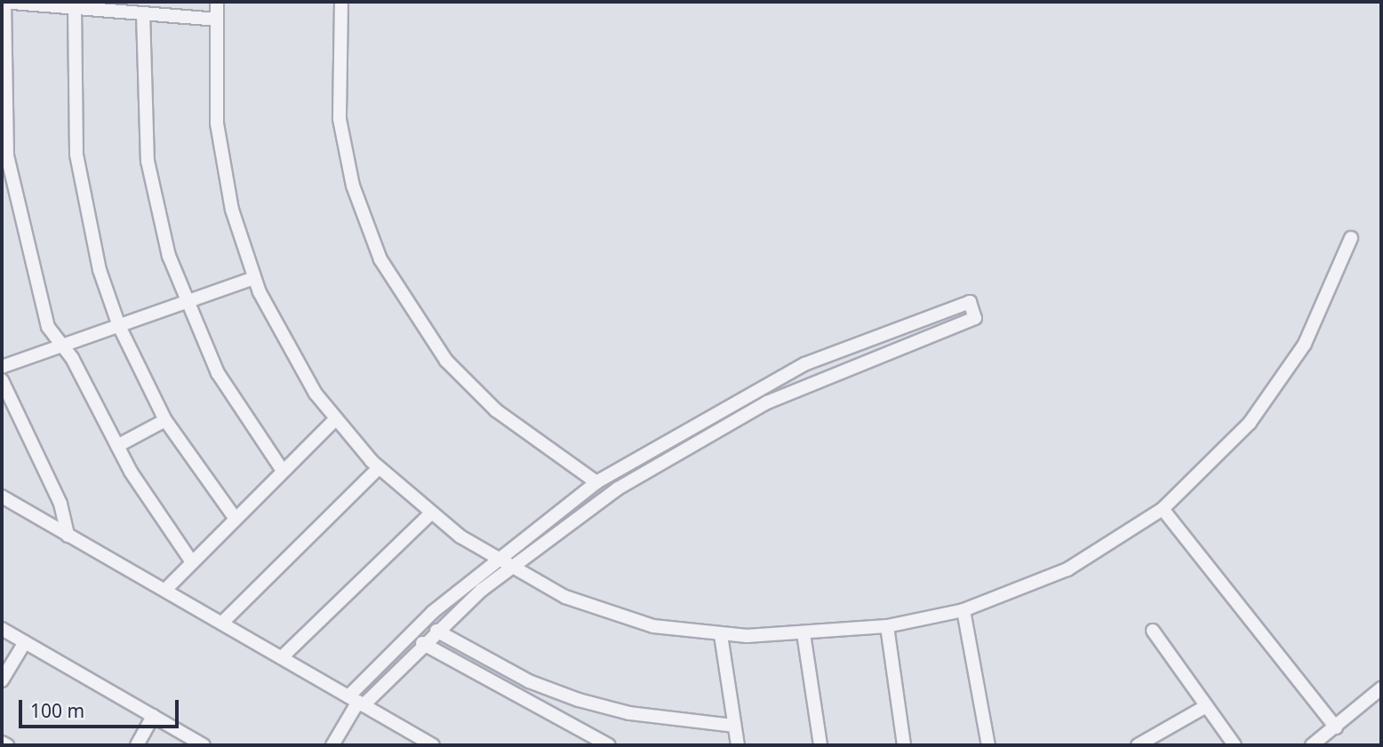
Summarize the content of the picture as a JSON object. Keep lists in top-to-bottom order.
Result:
{
  "scale_bar": "100 m"
}
